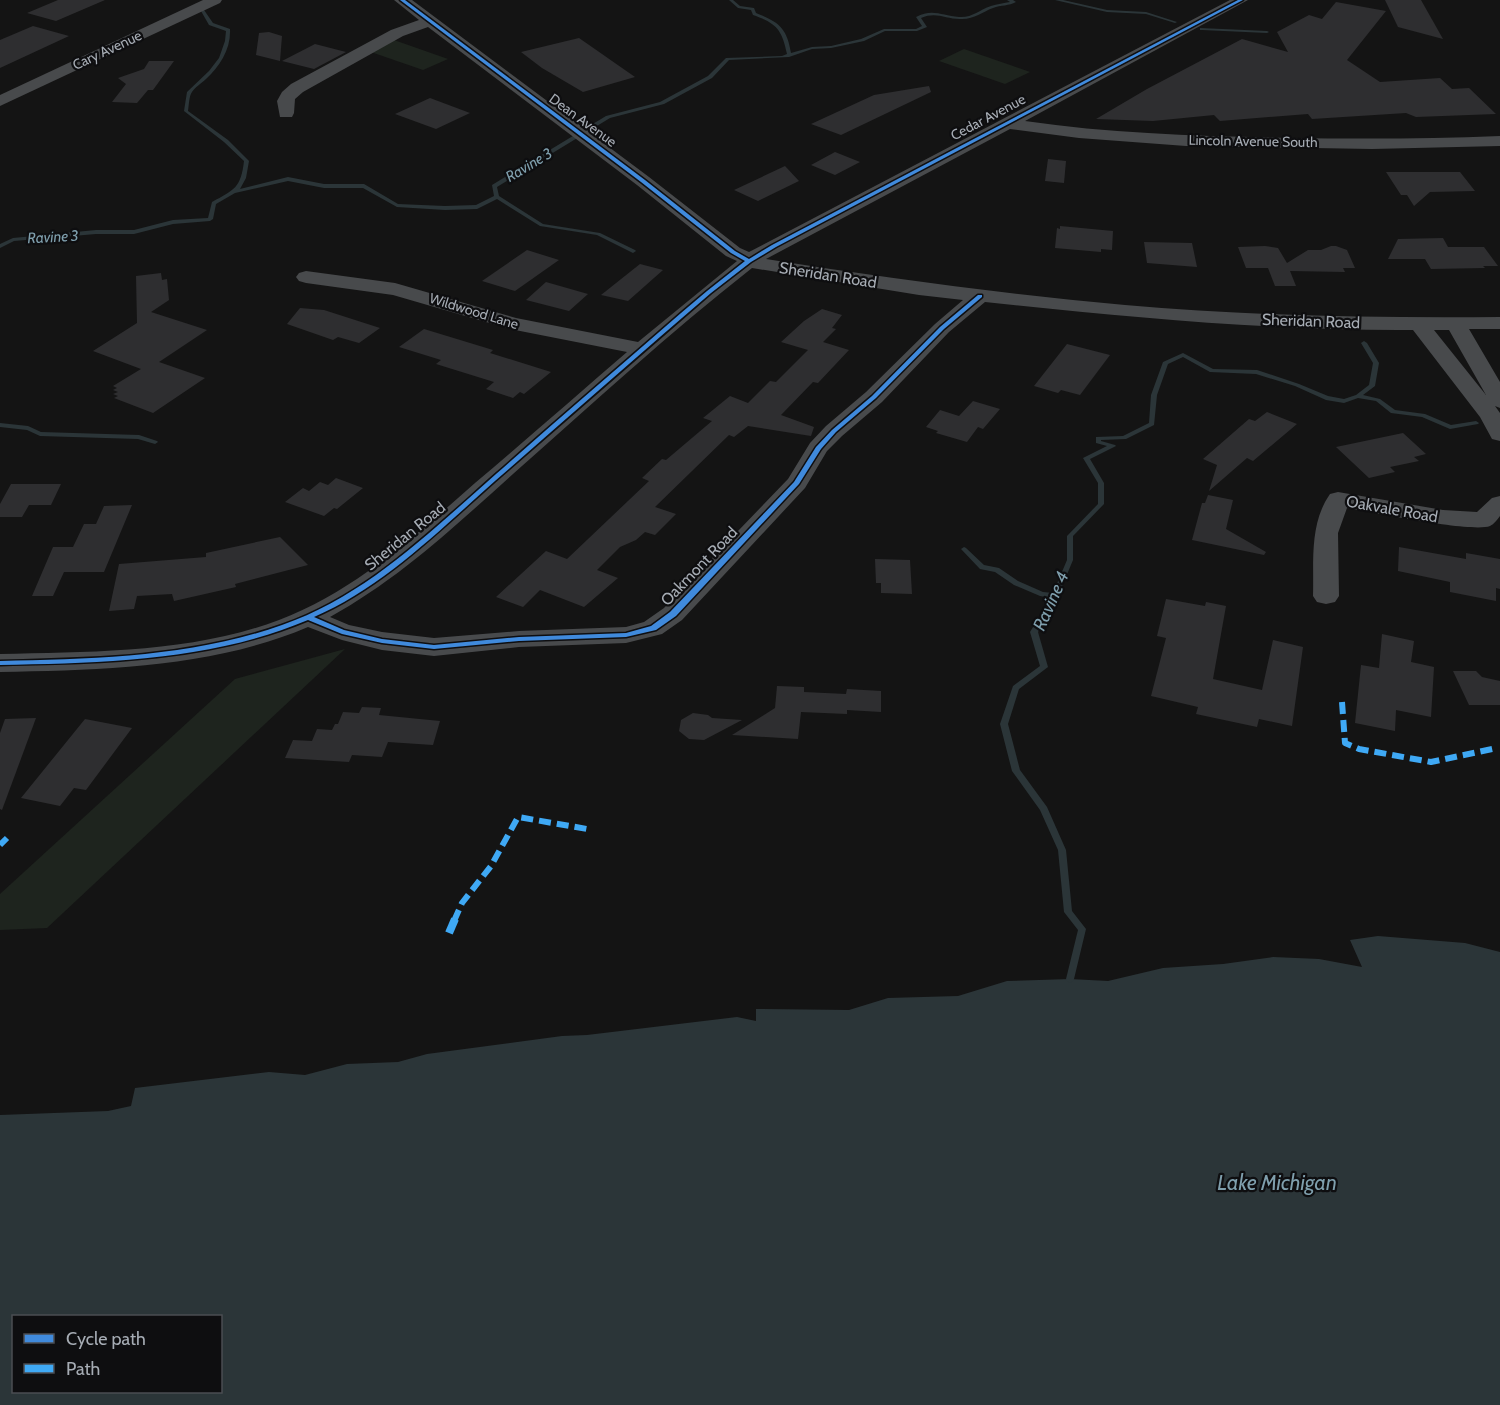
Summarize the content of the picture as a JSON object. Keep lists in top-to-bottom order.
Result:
{
  "streets": {
    "street": [
      "Cary Avenue",
      "Cedar Avenue",
      "Dean Avenue",
      "Lincoln Avenue South",
      "Sheridan Road",
      "Wildwood Lane",
      "Oakvale Road",
      "Oakmont Road"
    ]
  },
  "crossings": [
    ["Cedar Avenue", "Dean Avenue"],
    ["Cedar Avenue", "Lincoln Avenue South"],
    ["Cedar Avenue", "Sheridan Road"],
    ["Dean Avenue", "Sheridan Road"],
    ["Sheridan Road", "Wildwood Lane"],
    ["Sheridan Road", "Oakmont Road"]
  ],
  "water": ["Ravine 3", "Ravine 4", "Lake Michigan"],
  "legend": ["Cycle path", "Path"]
}
